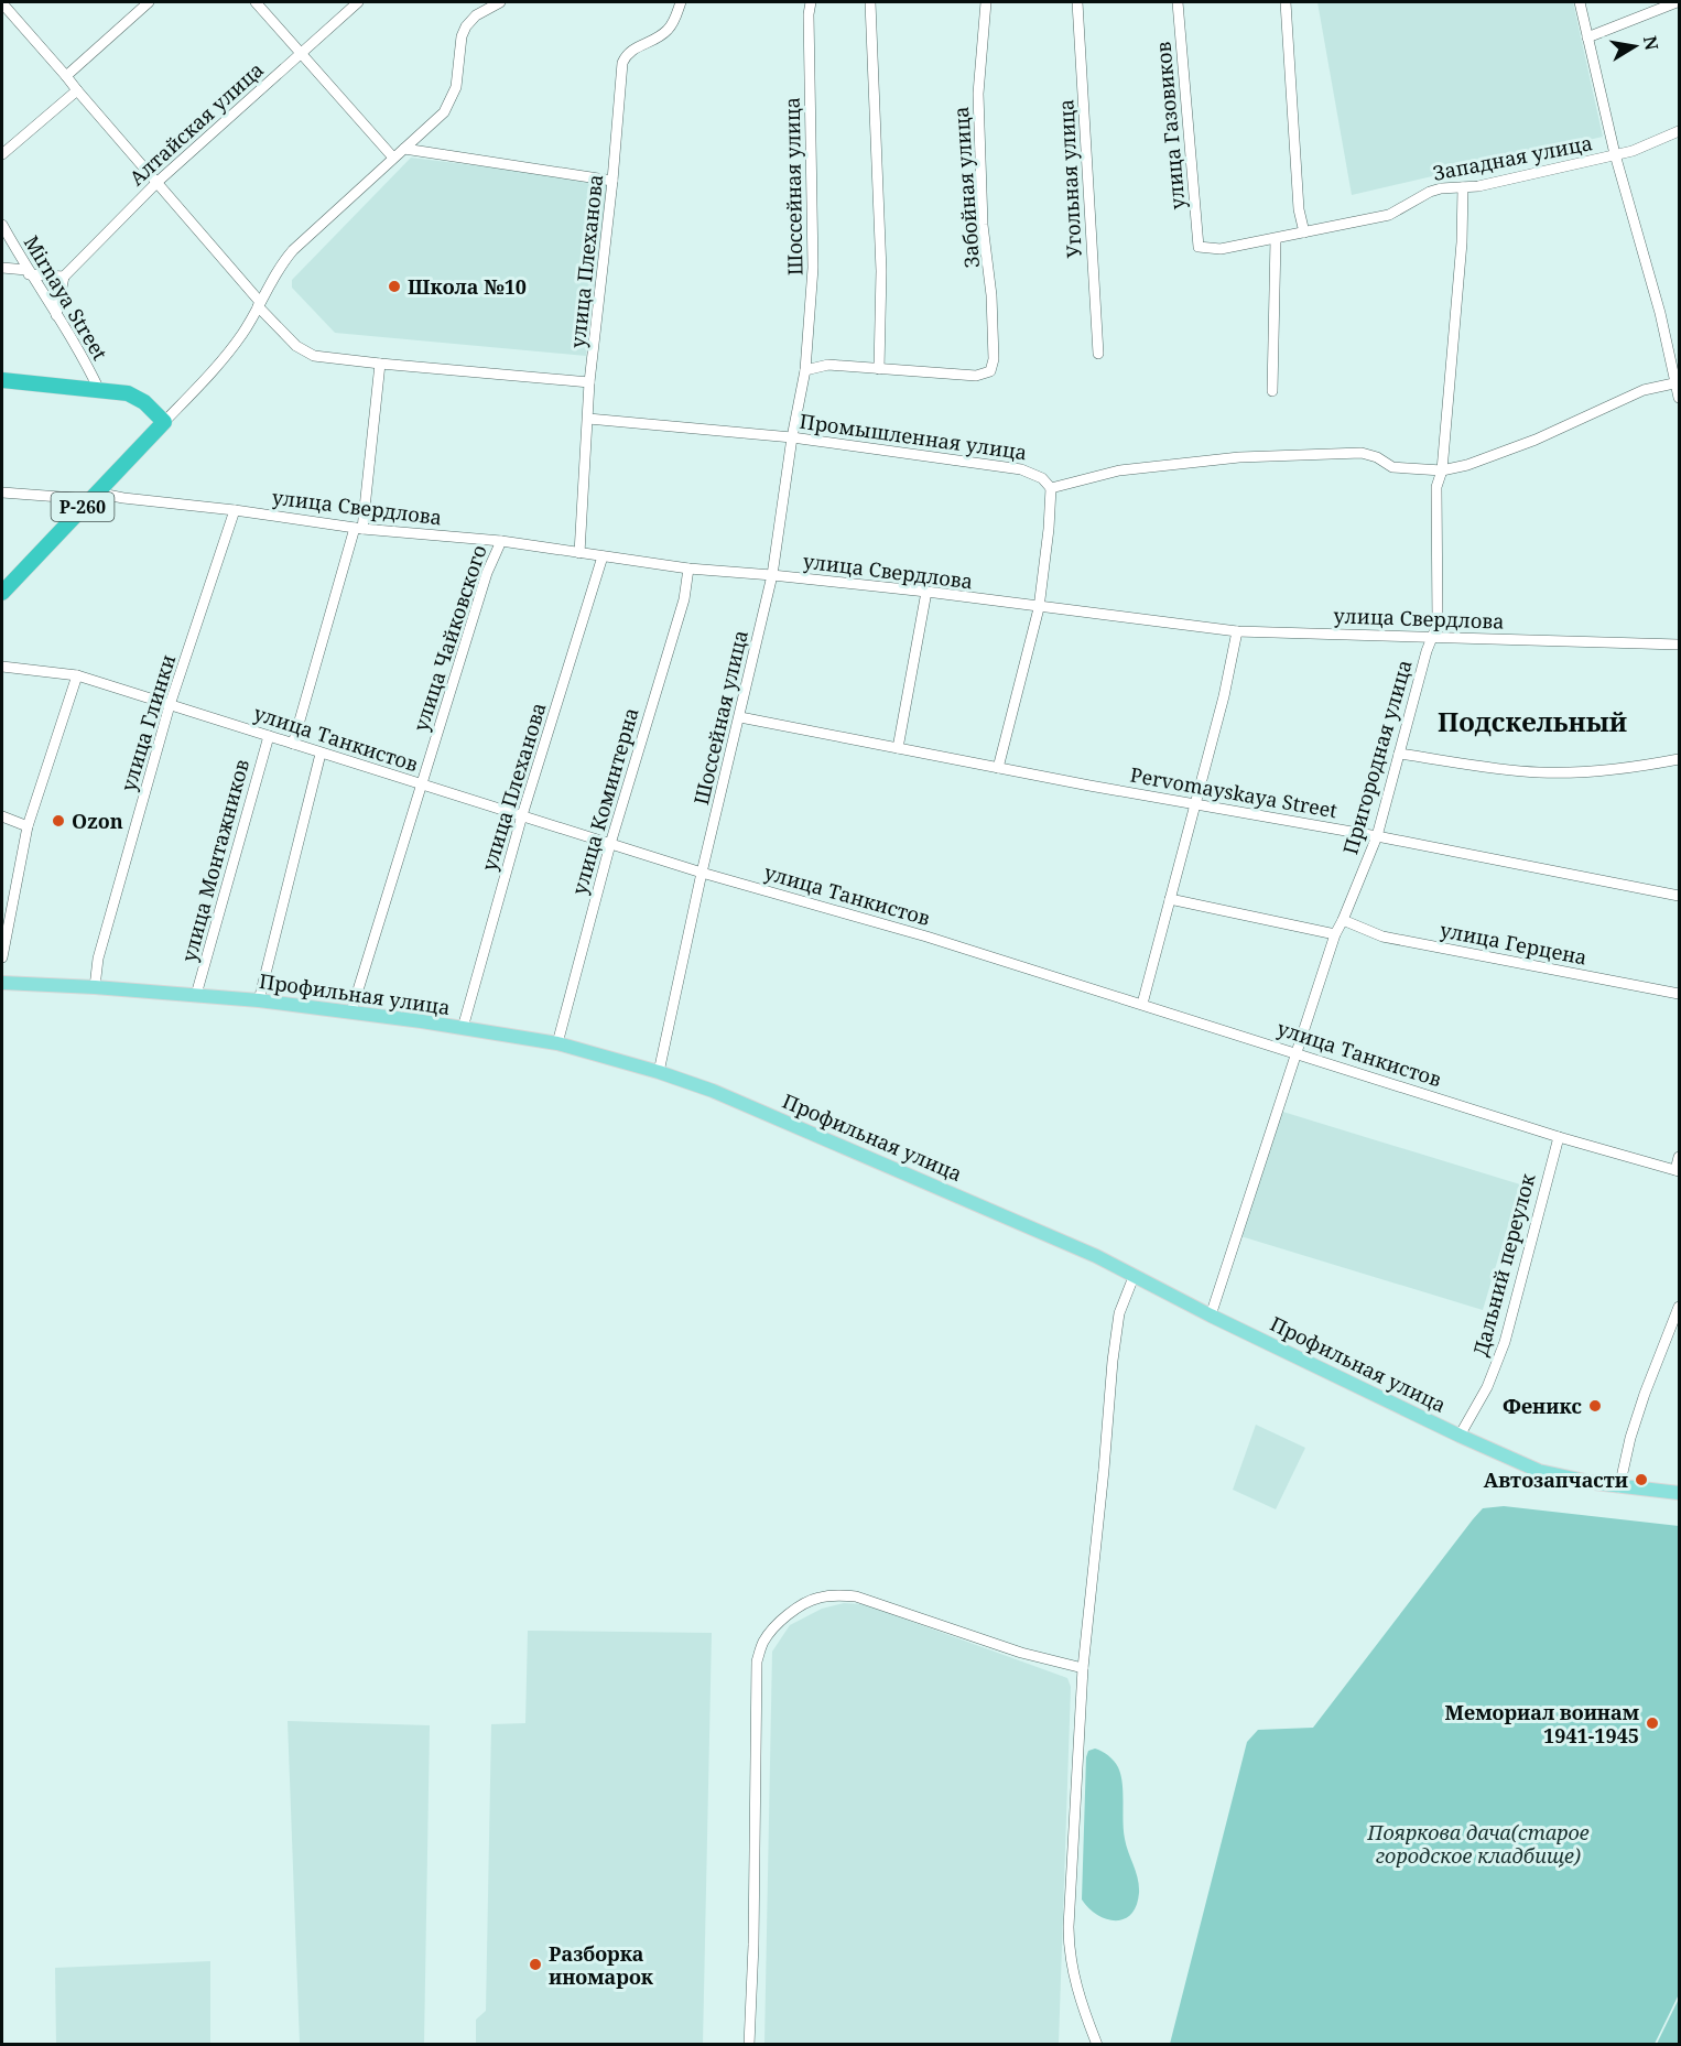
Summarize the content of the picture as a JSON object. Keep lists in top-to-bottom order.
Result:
{
  "streets": {
    "highway": ["Р-260"],
    "main road": ["Профильная улица"],
    "street": [
      "Алтайская улица",
      "улица Газовиков",
      "Западная улица",
      "Угольная улица",
      "Шоссейная улица",
      "Забойная улица",
      "улица Плеханова",
      "Mirnaya Street",
      "Промышленная улица",
      "улица Свердлова",
      "улица Чайковского",
      "улица Глинки",
      "улица Танкистов",
      "Пригородная улица",
      "Pervomayskaya Street",
      "улица Коминтерна",
      "улица Монтажников",
      "улица Герцена",
      "Дальний переулок"
    ]
  },
  "crossings": [
    ["улица Газовиков", "Западная улица"],
    ["Западная улица", "Пригородная улица"],
    ["Шоссейная улица", "Промышленная улица"],
    ["Шоссейная улица", "улица Свердлова"],
    ["Шоссейная улица", "улица Танкистов"],
    ["Шоссейная улица", "Pervomayskaya Street"],
    ["Шоссейная улица", "Профильная улица"],
    ["улица Плеханова", "Промышленная улица"],
    ["улица Плеханова", "улица Свердлова"],
    ["улица Плеханова", "улица Танкистов"],
    ["улица Плеханова", "Профильная улица"],
    ["Р-260", "улица Свердлова"],
    ["улица Свердлова", "улица Чайковского"],
    ["улица Свердлова", "улица Глинки"],
    ["улица Свердлова", "Пригородная улица"],
    ["улица Свердлова", "улица Коминтерна"],
    ["улица Чайковского", "улица Танкистов"],
    ["улица Чайковского", "Профильная улица"],
    ["улица Глинки", "улица Танкистов"],
    ["улица Глинки", "Профильная улица"],
    ["улица Танкистов", "Пригородная улица"],
    ["улица Танкистов", "улица Коминтерна"],
    ["улица Танкистов", "улица Монтажников"],
    ["улица Танкистов", "Дальний переулок"],
    ["Пригородная улица", "Pervomayskaya Street"],
    ["Пригородная улица", "улица Герцена"],
    ["Пригородная улица", "Профильная улица"],
    ["улица Коминтерна", "Профильная улица"],
    ["улица Монтажников", "Профильная улица"],
    ["Профильная улица", "Дальний переулок"]
  ],
  "districts": ["Подскельный"],
  "parks": ["Пояркова дача(старое городское кладбище)"],
  "places": [
    "Школа №10",
    "Ozon",
    "Феникс",
    "Автозапчасти",
    "Мемориал воинам 1941-1945",
    "Разборка иномарок"
  ],
  "north": "right"
}
